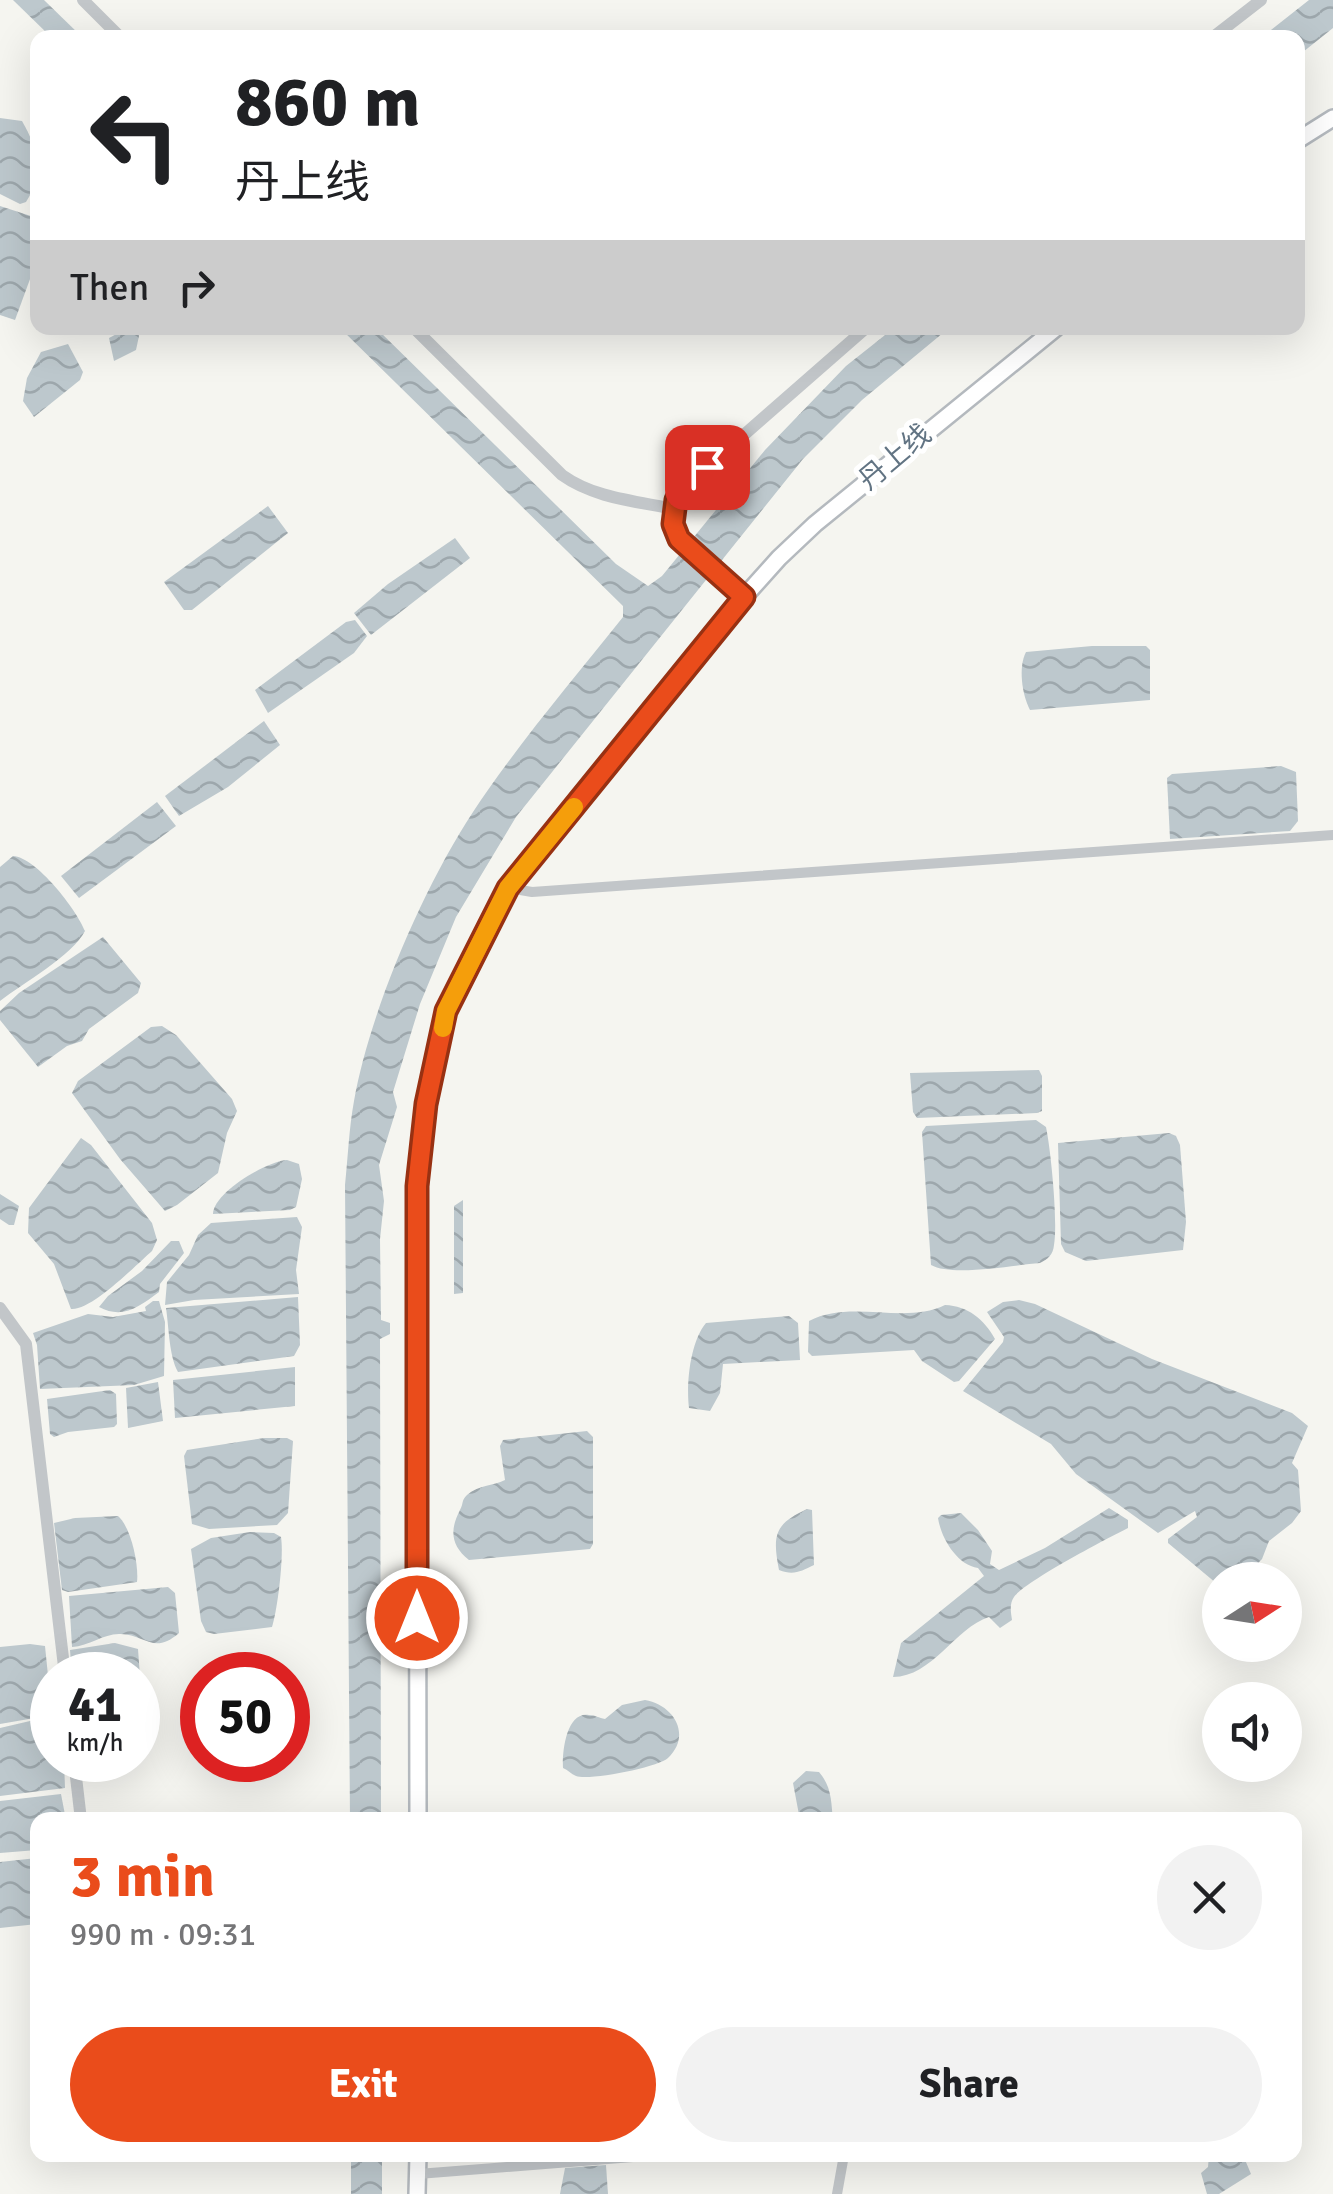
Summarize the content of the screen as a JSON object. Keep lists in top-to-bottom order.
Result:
{
  "streets": {
    "main road": ["丹上线"]
  },
  "north": "right",
  "page": {
    "turn": ["860 m", "丹上线"],
    "then": "Then",
    "speed": "41 km/h",
    "limit": "50",
    "heading": ["3 min", "990 m · 09:31"],
    "buttons": ["Exit", "Share"]
  }
}
